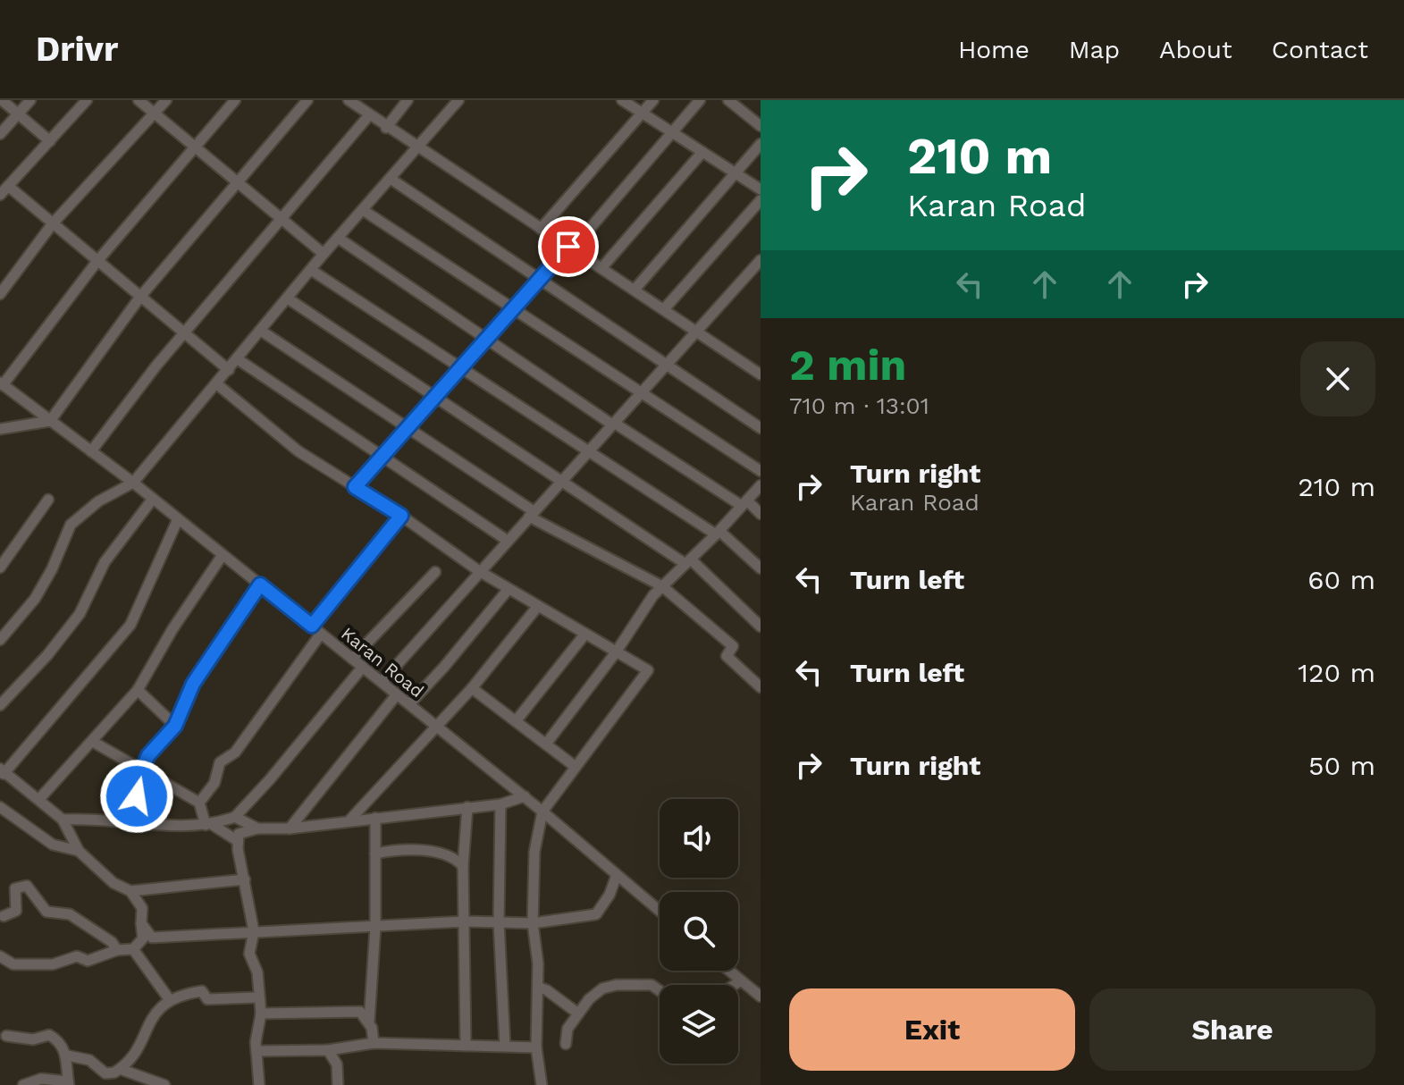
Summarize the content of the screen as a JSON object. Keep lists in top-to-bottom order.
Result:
{
  "streets": {
    "street": ["Karan Road"]
  },
  "page": {
    "header": "Drivr",
    "nav": [
      "Home",
      "Map",
      "About",
      "Contact"
    ],
    "turn": ["210 m", "Karan Road"],
    "heading": ["2 min", "710 m · 13:01"],
    "list": [
      {
        "name": "Turn right",
        "note": "Karan Road",
        "value": "210 m"
      },
      {
        "name": "Turn left",
        "value": "60 m"
      },
      {
        "name": "Turn left",
        "value": "120 m"
      },
      {
        "name": "Turn right",
        "value": "50 m"
      }
    ],
    "buttons": ["Exit", "Share"]
  }
}
